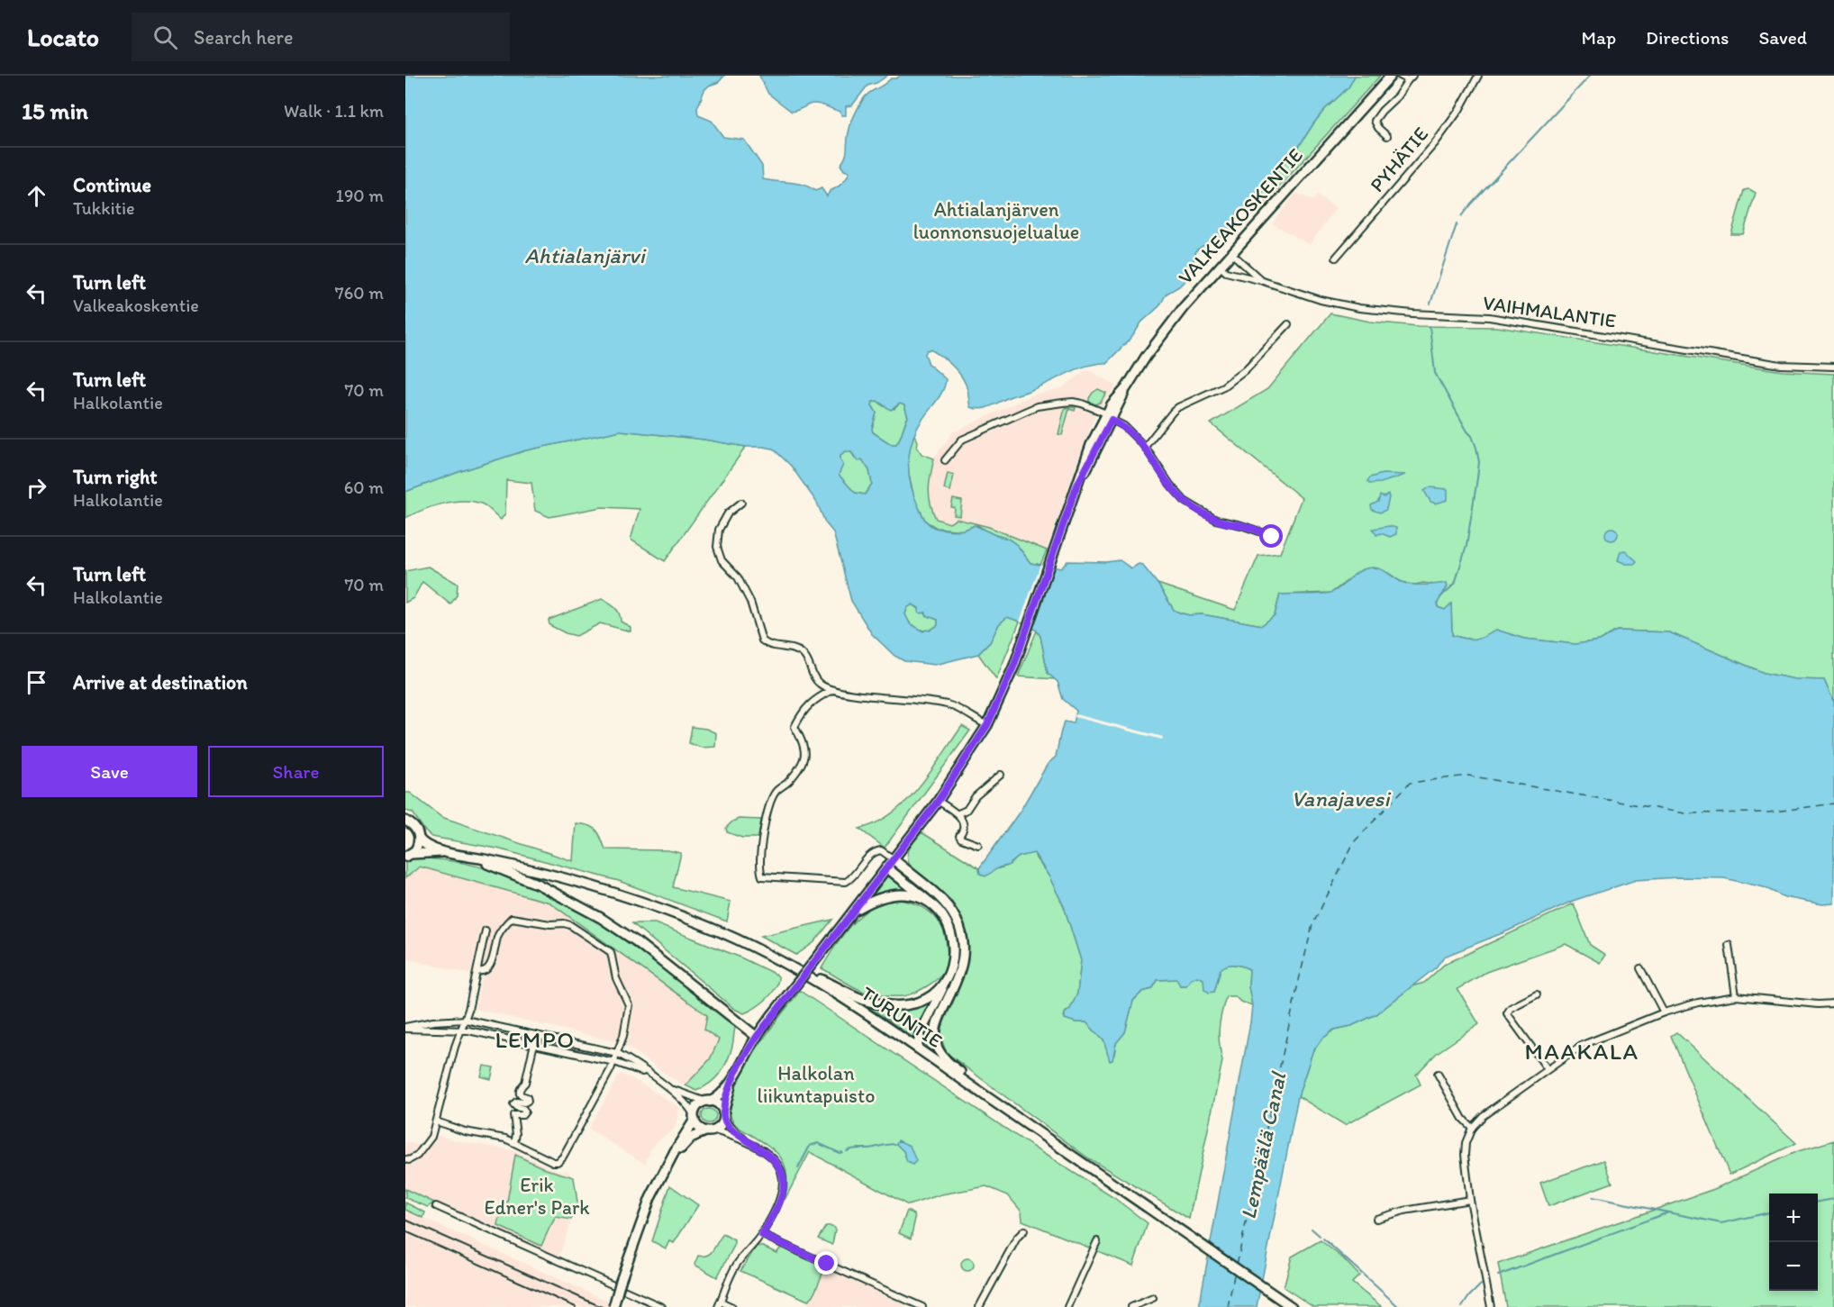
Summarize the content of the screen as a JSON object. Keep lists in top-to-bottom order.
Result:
{
  "streets": {
    "main road": ["VALKEAKOSKENTIE", "TURUNTIE"],
    "street": ["PYHÄTIE", "VAIHMALANTIE"]
  },
  "crossings": [
    ["VALKEAKOSKENTIE", "VAIHMALANTIE"]
  ],
  "districts": ["LEMPO", "MAAKALA"],
  "water": ["Ahtialanjärvi", "Vanajavesi", "Lempäälä Canal"],
  "parks": ["Ahtialanjärven luonnonsuojelualue", "Halkolan liikuntapuisto", "Erik Edner's Park"],
  "page": {
    "header": "Locato",
    "search": "Search here",
    "nav": ["Map", "Directions", "Saved"],
    "heading": ["15 min", "Walk · 1.1 km"],
    "list": [
      ["Continue", "Tukkitie", "190 m"],
      ["Turn left", "Valkeakoskentie", "760 m"],
      ["Turn left", "Halkolantie", "70 m"],
      ["Turn right", "Halkolantie", "60 m"],
      ["Turn left", "Halkolantie", "70 m"],
      "Arrive at destination"
    ],
    "buttons": ["Save", "Share"],
    "map_buttons": ["+", "−"]
  }
}
